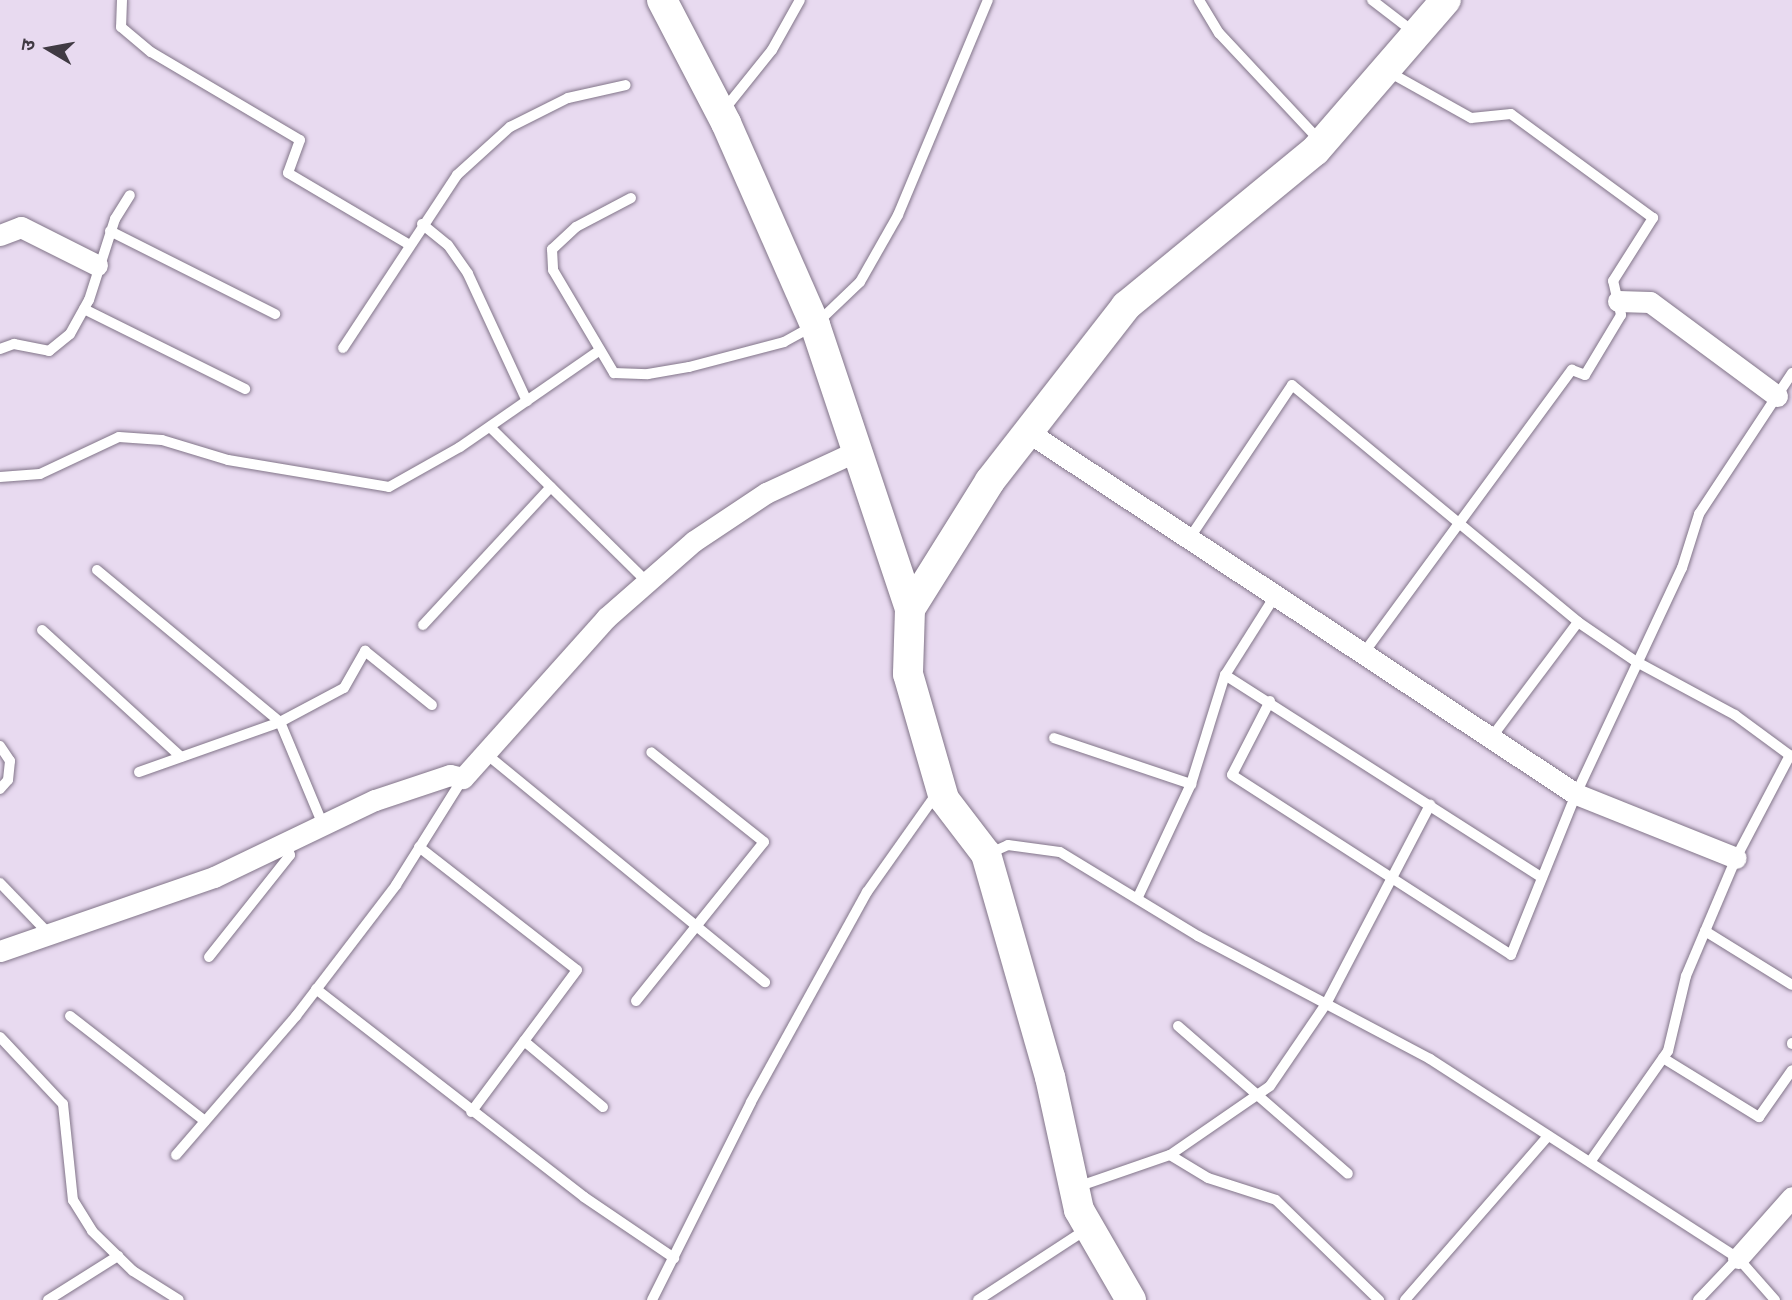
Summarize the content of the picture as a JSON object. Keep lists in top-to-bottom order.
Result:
{
  "north": "left"
}
